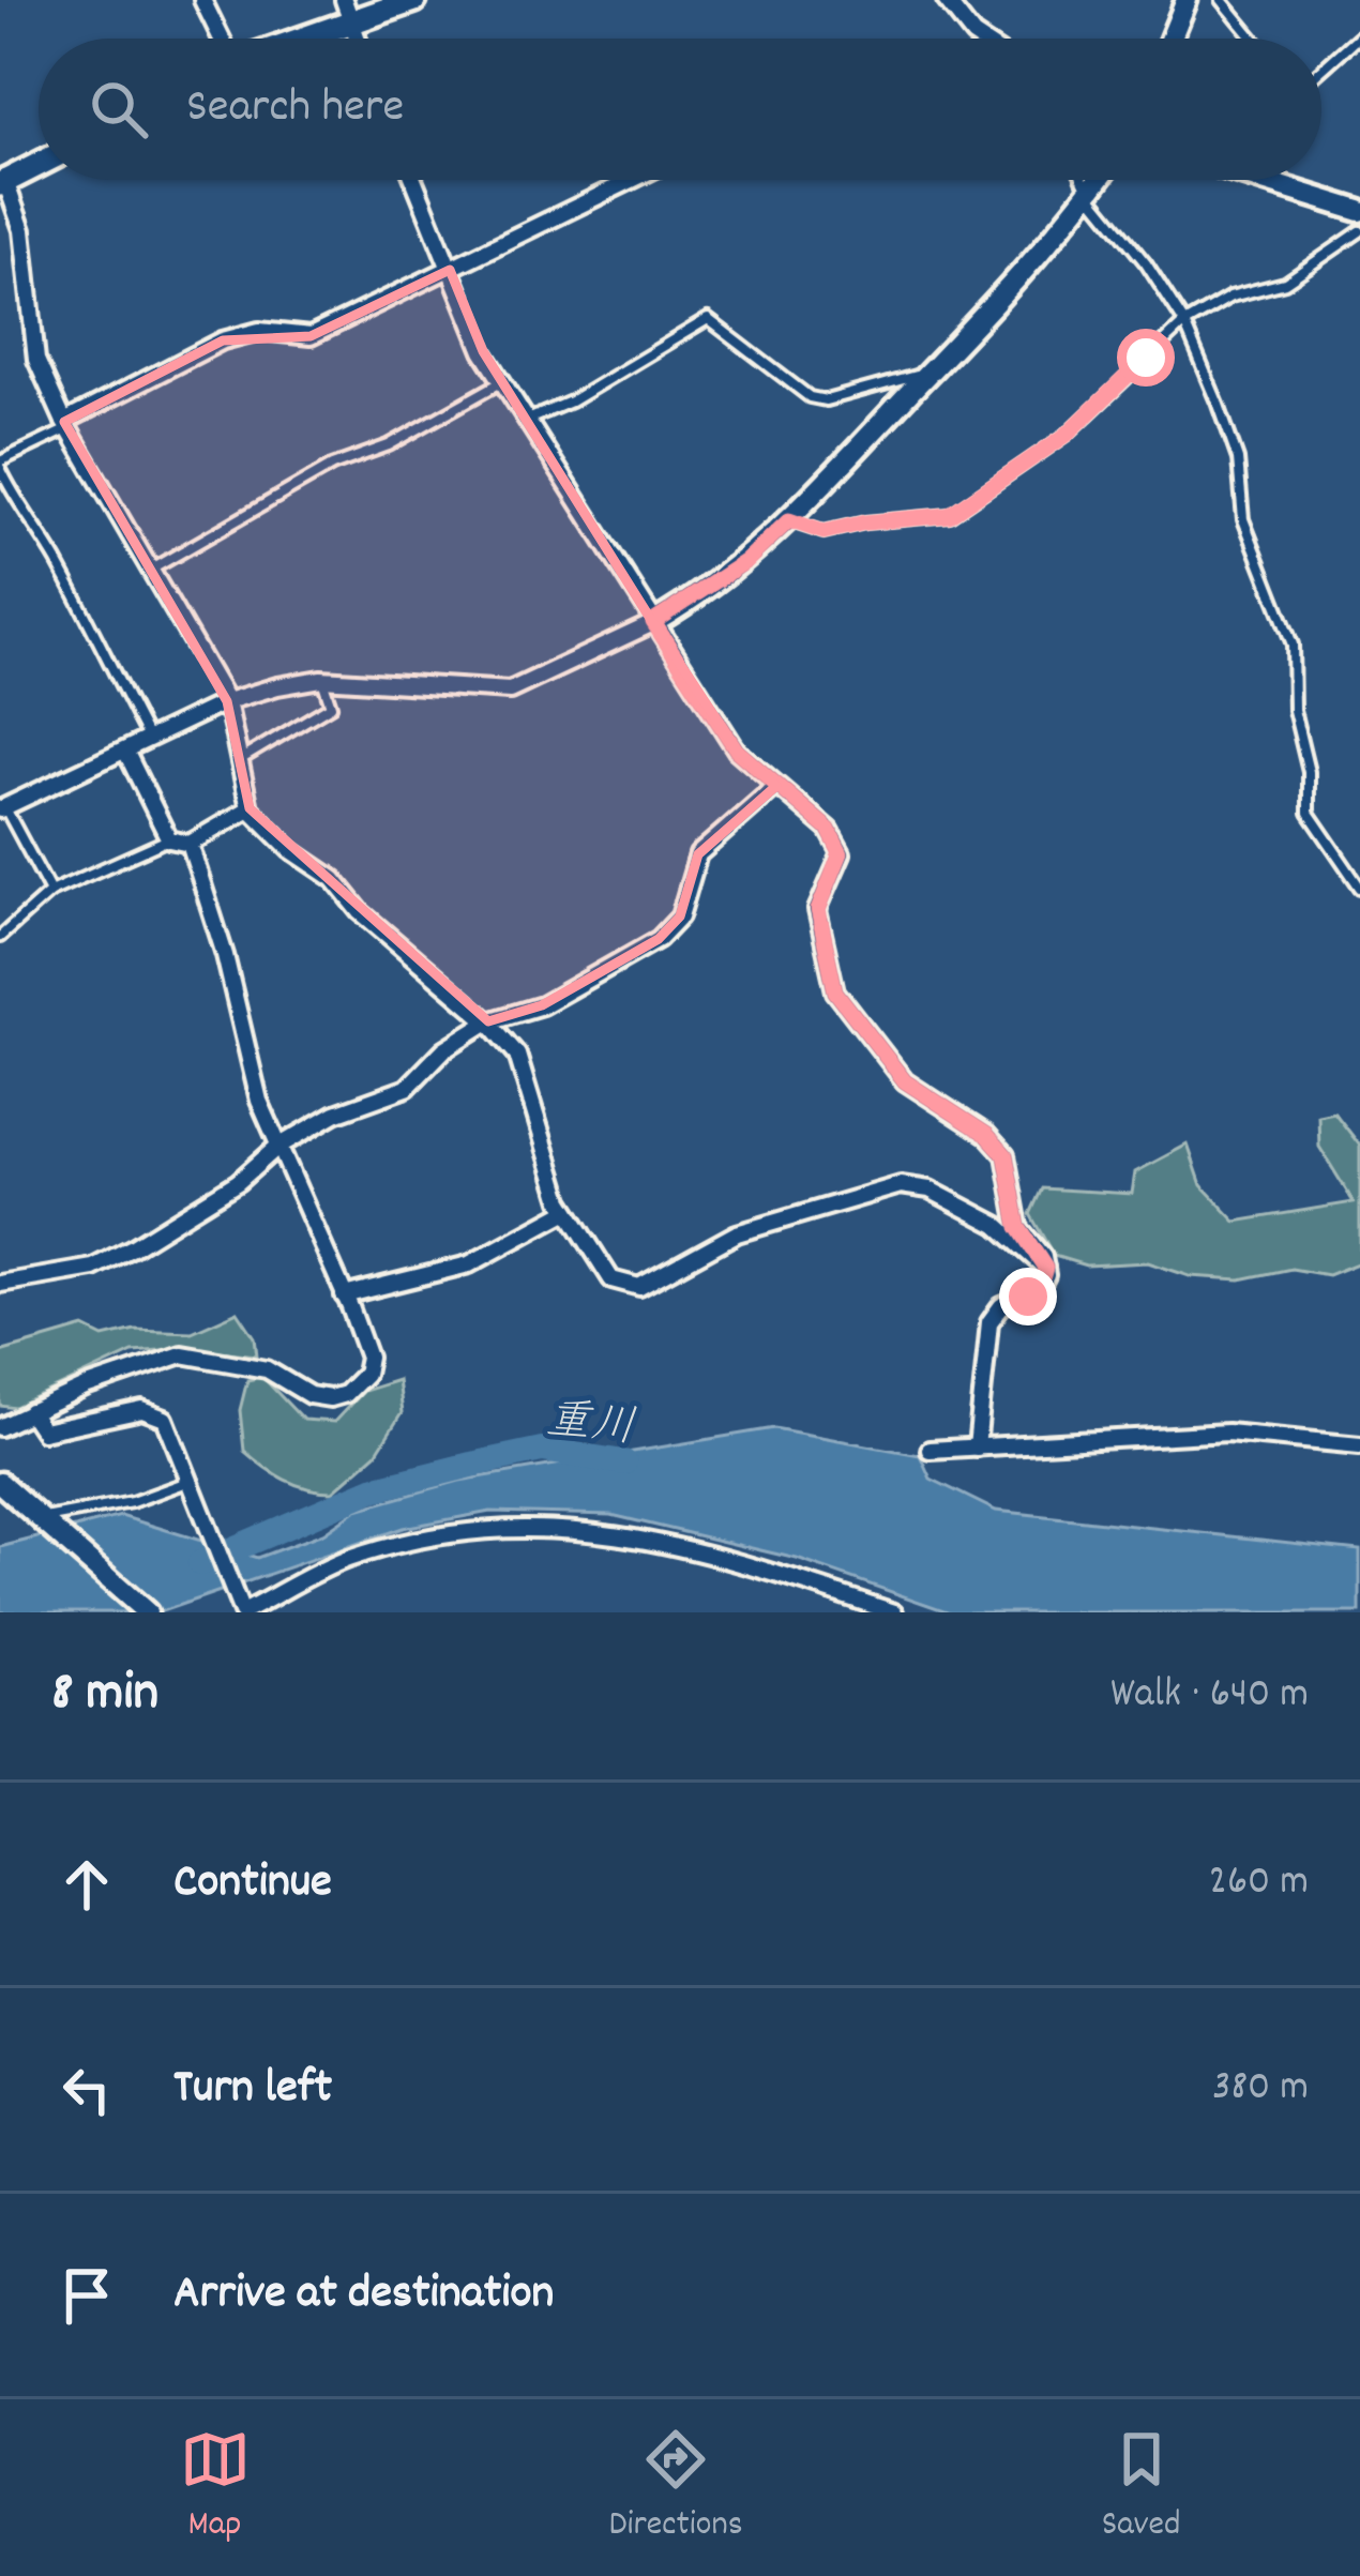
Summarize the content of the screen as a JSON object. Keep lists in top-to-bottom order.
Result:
{
  "water": ["重川"],
  "page": {
    "search": "Search here",
    "heading": ["8 min", "Walk · 640 m"],
    "list": [
      ["Continue", "260 m"],
      ["Turn left", "380 m"],
      "Arrive at destination"
    ],
    "nav": ["Map", "Directions", "Saved"]
  }
}
